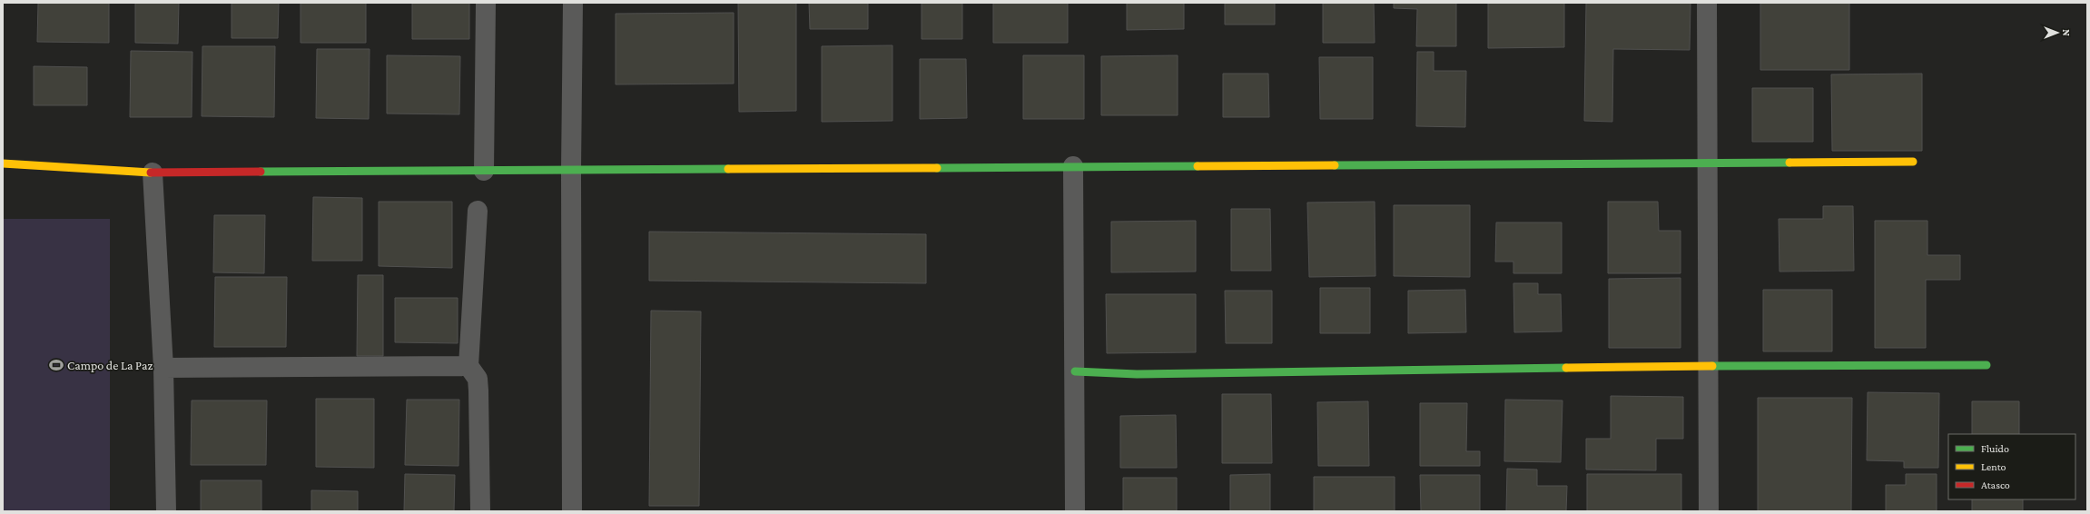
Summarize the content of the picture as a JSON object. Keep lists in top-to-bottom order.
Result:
{
  "places": {
    "sports": ["Campo de La Paz"]
  },
  "legend": ["Fluido", "Lento", "Atasco"],
  "north": "right"
}
